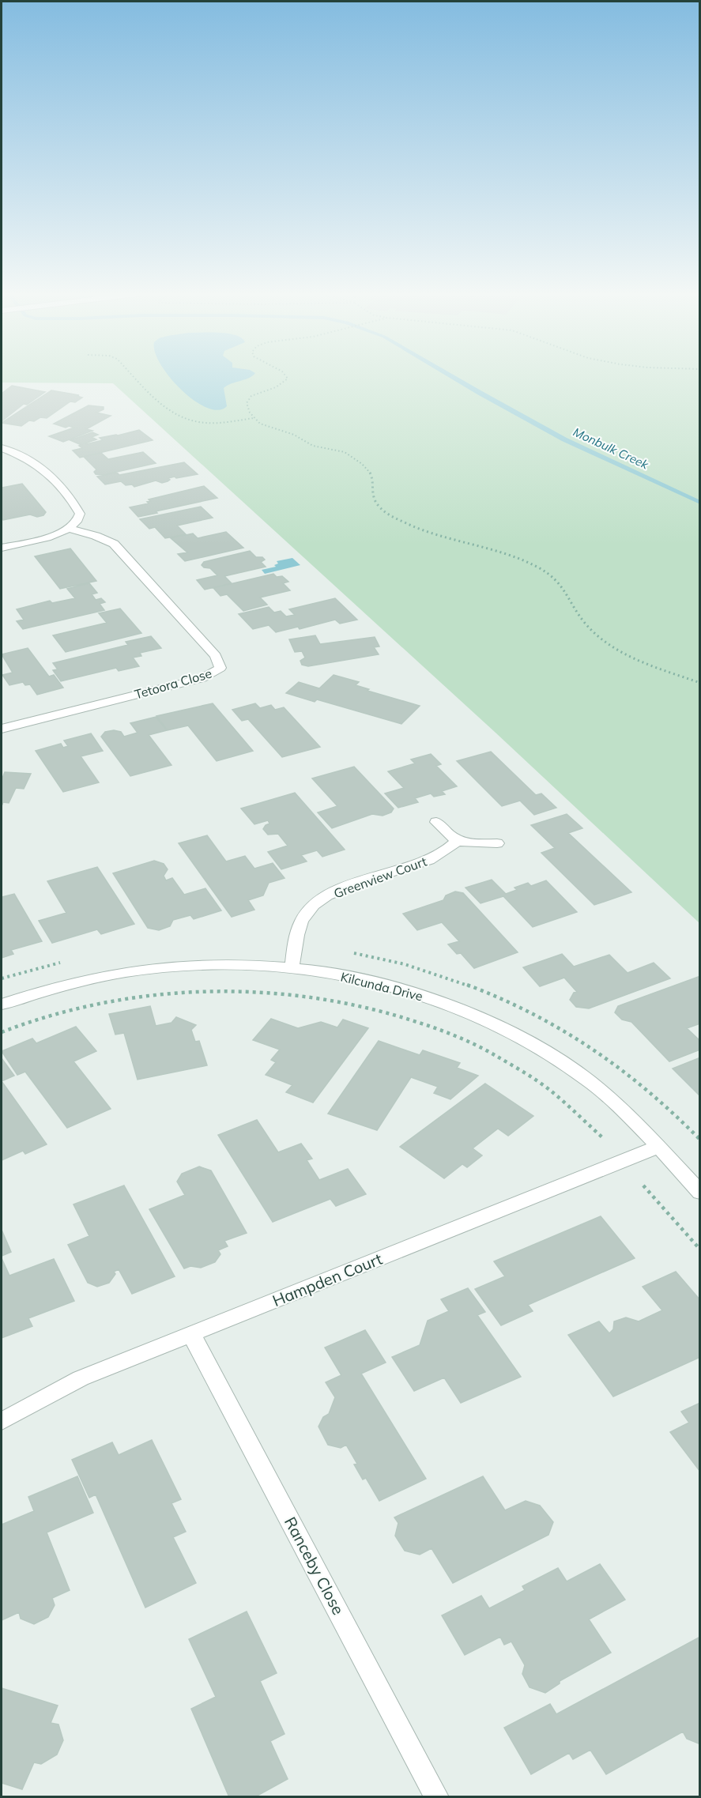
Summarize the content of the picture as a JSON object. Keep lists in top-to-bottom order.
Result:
{
  "streets": {
    "street": [
      "Tetoora Close",
      "Greenview Court",
      "Kilcunda Drive",
      "Hampden Court",
      "Ranceby Close"
    ]
  },
  "crossings": [
    ["Greenview Court", "Kilcunda Drive"],
    ["Kilcunda Drive", "Hampden Court"],
    ["Hampden Court", "Ranceby Close"]
  ],
  "water": ["Monbulk Creek"]
}
